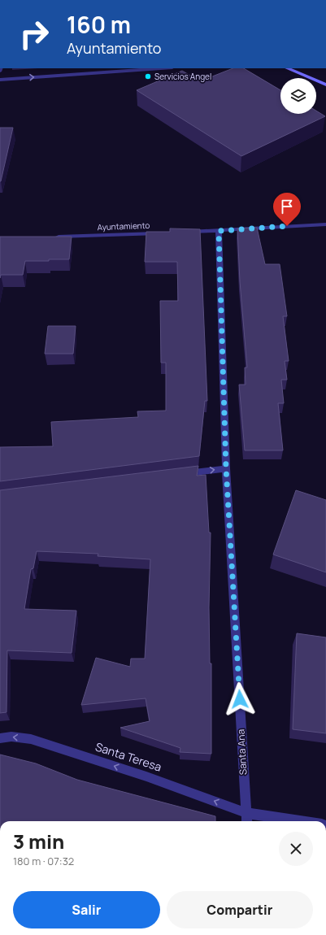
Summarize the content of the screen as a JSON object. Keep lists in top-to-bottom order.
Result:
{
  "streets": {
    "street": ["Ayuntamiento", "Santa Ana", "Santa Teresa"]
  },
  "crossings": [
    ["Santa Ana", "Santa Teresa"]
  ],
  "one_way": ["Santa Teresa"],
  "places": ["Servicios Angel"],
  "page": {
    "turn": ["160 m", "Ayuntamiento"],
    "heading": ["3 min", "180 m · 07:32"],
    "buttons": ["Salir", "Compartir"]
  }
}
